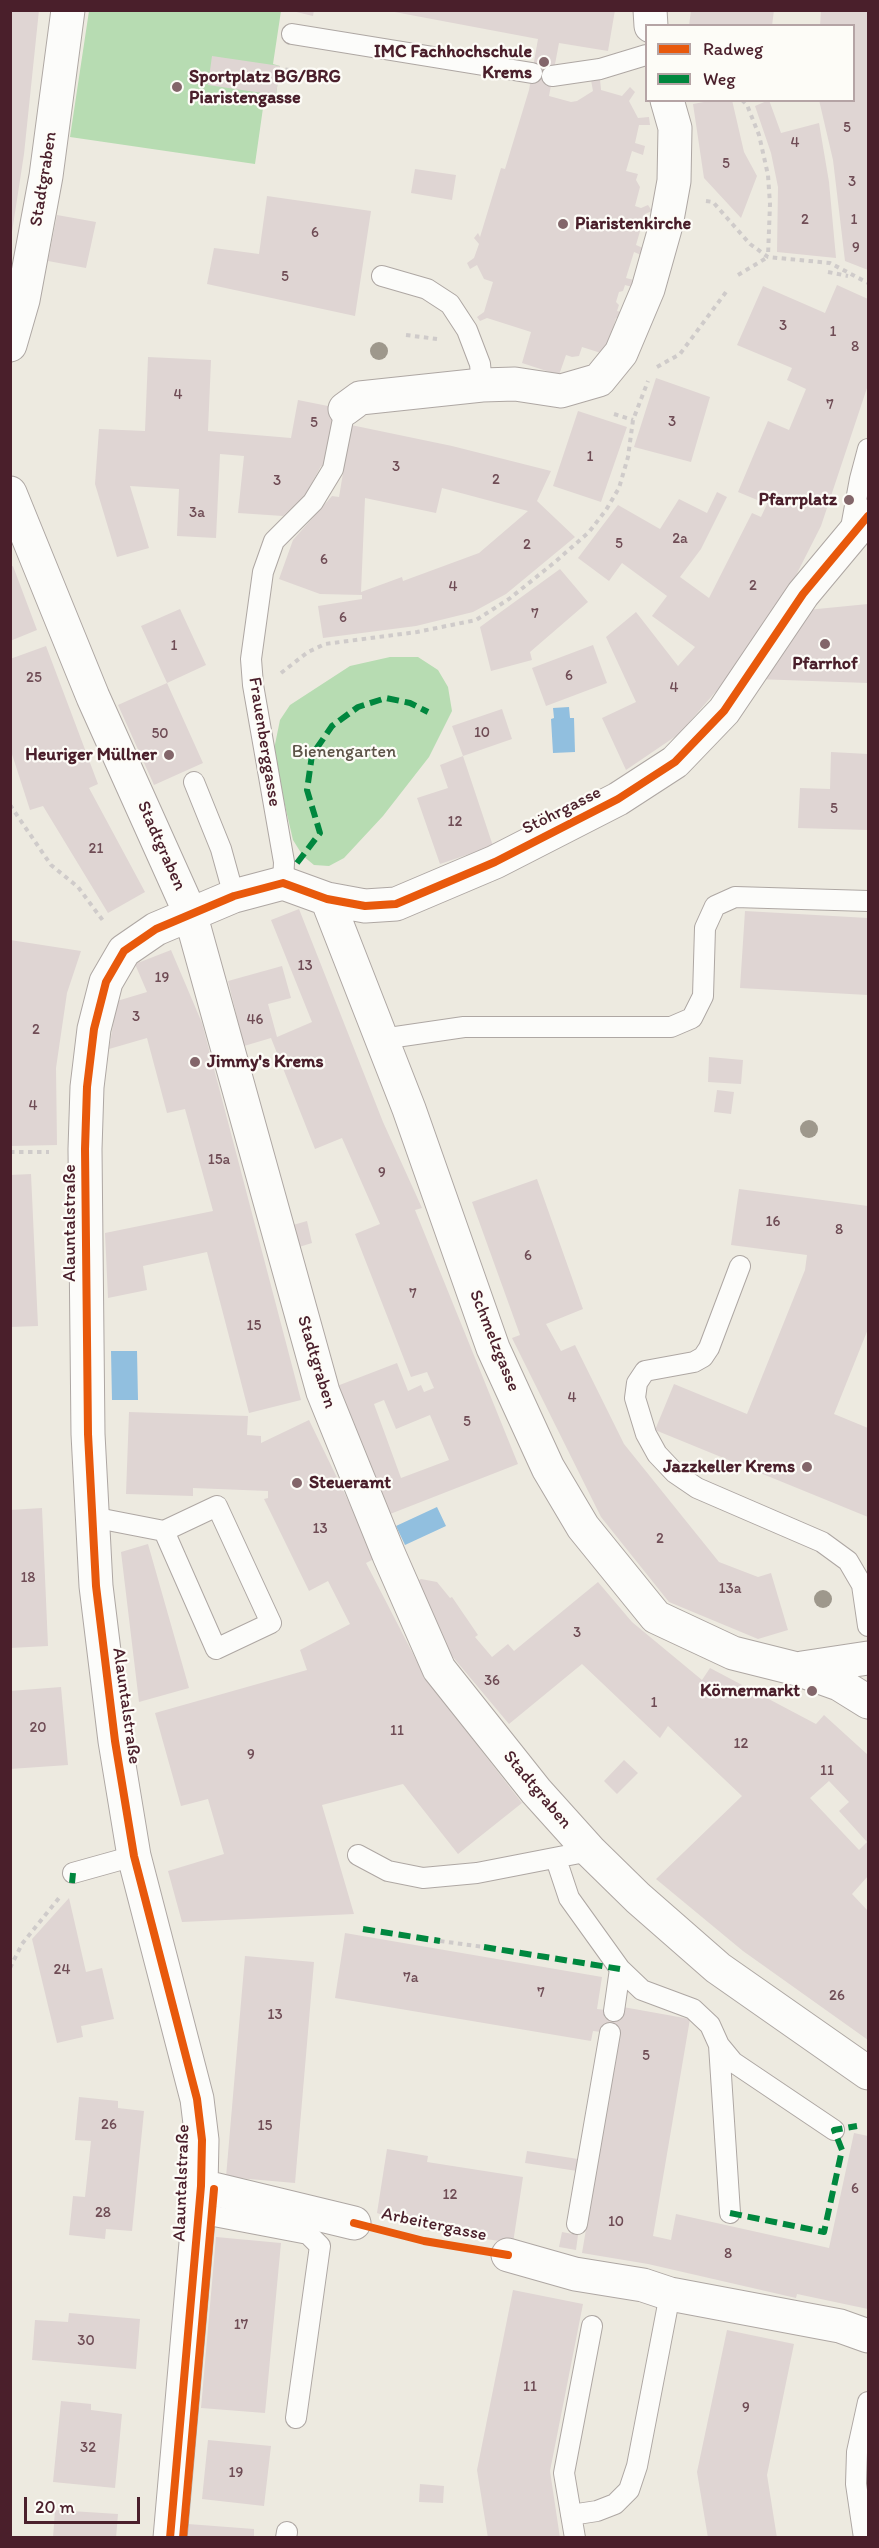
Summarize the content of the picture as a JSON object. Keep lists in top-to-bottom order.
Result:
{
  "streets": {
    "street": [
      "Stadtgraben",
      "Stöhrgasse",
      "Alauntalstraße",
      "Schmelzgasse",
      "Arbeitergasse"
    ],
    "lane": ["Frauenberggasse"]
  },
  "crossings": [
    ["Stadtgraben", "Alauntalstraße"],
    ["Frauenberggasse", "Stöhrgasse"],
    ["Stöhrgasse", "Schmelzgasse"],
    ["Alauntalstraße", "Arbeitergasse"]
  ],
  "parks": ["Bienengarten"],
  "places": [
    "IMC Fachhochschule Krems",
    "Sportplatz BG/BRG Piaristengasse",
    "Piaristenkirche",
    "Pfarrplatz",
    "Pfarrhof",
    "Heuriger Müllner",
    "Jimmy's Krems",
    "Jazzkeller Krems",
    "Steueramt",
    "Körnermarkt"
  ],
  "house_numbers": [
    "5",
    "4",
    "5",
    "3",
    "2",
    "1",
    "6",
    "9",
    "5",
    "3",
    "1",
    "8",
    "4",
    "7",
    "3",
    "5",
    "1",
    "3",
    "2",
    "3",
    "3a",
    "2a",
    "5",
    "2",
    "6",
    "2",
    "4",
    "7",
    "6",
    "1",
    "6",
    "25",
    "4",
    "10",
    "50",
    "5",
    "12",
    "21",
    "13",
    "19",
    "3",
    "46",
    "2",
    "4",
    "15a",
    "9",
    "16",
    "8",
    "6",
    "7",
    "15",
    "4",
    "5",
    "13",
    "2",
    "18",
    "13a",
    "3",
    "36",
    "1",
    "20",
    "11",
    "12",
    "9",
    "11",
    "24",
    "7a",
    "7",
    "26",
    "13",
    "5",
    "26",
    "15",
    "6",
    "12",
    "28",
    "10",
    "8",
    "17",
    "30",
    "11",
    "9",
    "32",
    "19"
  ],
  "legend": ["Radweg", "Weg"],
  "scale_bar": "20 m"
}
